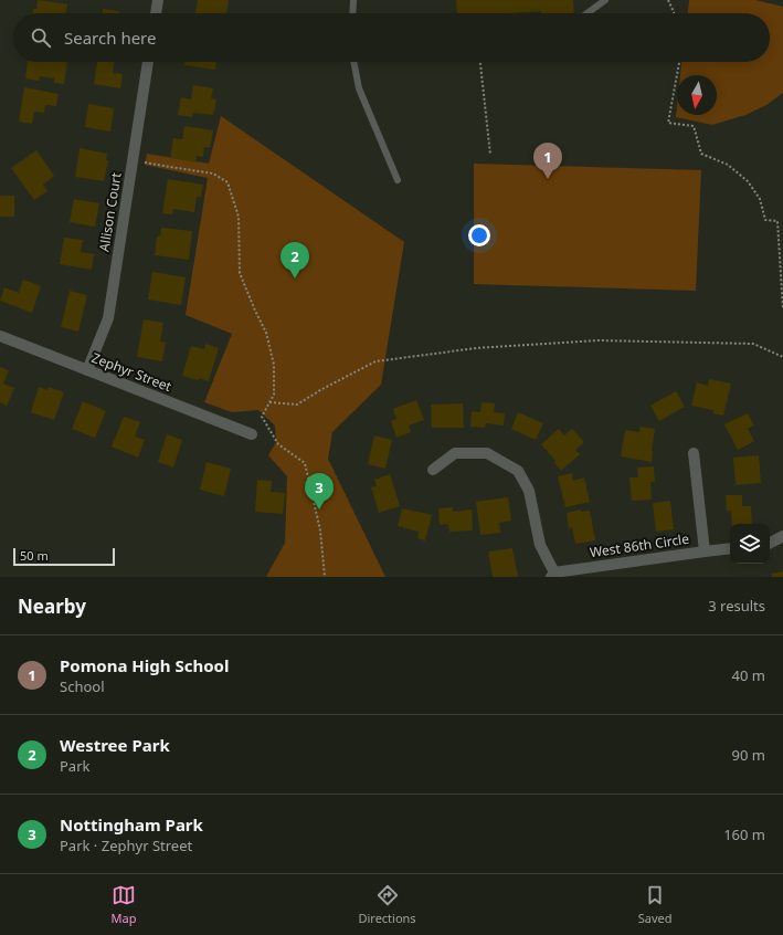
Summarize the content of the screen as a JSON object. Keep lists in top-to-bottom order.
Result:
{
  "streets": {
    "street": ["Allison Court", "Zephyr Street", "West 86th Circle"]
  },
  "crossings": [
    ["Allison Court", "Zephyr Street"]
  ],
  "scale_bar": "50 m",
  "north": "bottom",
  "page": {
    "search": "Search here",
    "pins": ["1", "2", "3"],
    "scale": "50 m",
    "heading": ["Nearby", "3 results"],
    "list": [
      {
        "mark": "1",
        "name": "Pomona High School",
        "note": "School",
        "value": "40 m"
      },
      {
        "mark": "2",
        "name": "Westree Park",
        "note": "Park",
        "value": "90 m"
      },
      {
        "mark": "3",
        "name": "Nottingham Park",
        "note": "Park · Zephyr Street",
        "value": "160 m"
      }
    ],
    "nav": ["Map", "Directions", "Saved"]
  }
}
